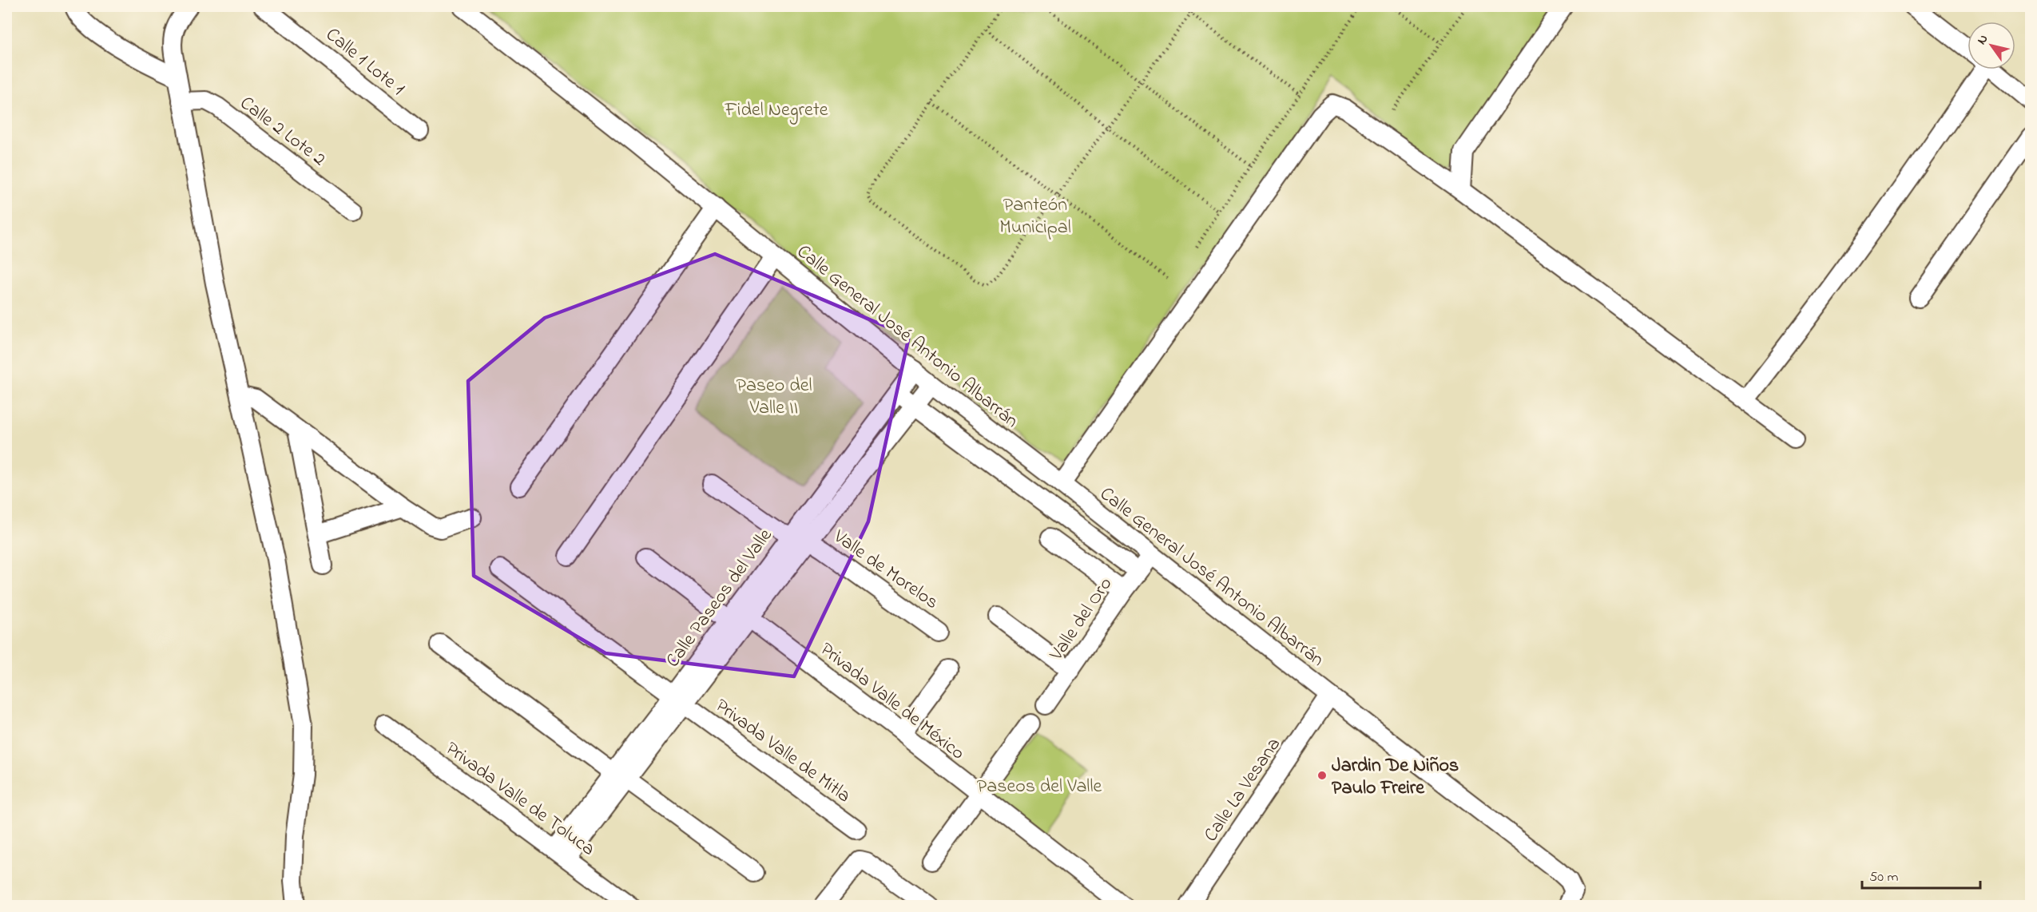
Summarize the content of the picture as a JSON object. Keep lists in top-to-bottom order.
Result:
{
  "streets": {
    "street": [
      "Calle 1 Lote 1",
      "Calle 2 Lote 2",
      "Calle General José Antonio Albarrán",
      "Valle de Morelos",
      "Calle Paseos del Valle",
      "Valle del Oro",
      "Privada Valle de México",
      "Privada Valle de Mitla",
      "Calle La Vesana",
      "Privada Valle de Toluca"
    ]
  },
  "crossings": [
    ["Calle General José Antonio Albarrán", "Calle Paseos del Valle"],
    ["Calle General José Antonio Albarrán", "Valle del Oro"],
    ["Calle General José Antonio Albarrán", "Calle La Vesana"],
    ["Valle de Morelos", "Calle Paseos del Valle"],
    ["Calle Paseos del Valle", "Privada Valle de México"],
    ["Calle Paseos del Valle", "Privada Valle de Mitla"],
    ["Calle Paseos del Valle", "Privada Valle de Toluca"]
  ],
  "parks": [
    "Fidel Negrete",
    "Panteón Municipal",
    "Paseo del Valle II",
    "Paseos del Valle"
  ],
  "places": ["Jardin De Niños Paulo Freire"],
  "scale_bar": "50 m",
  "north": "top left"
}
